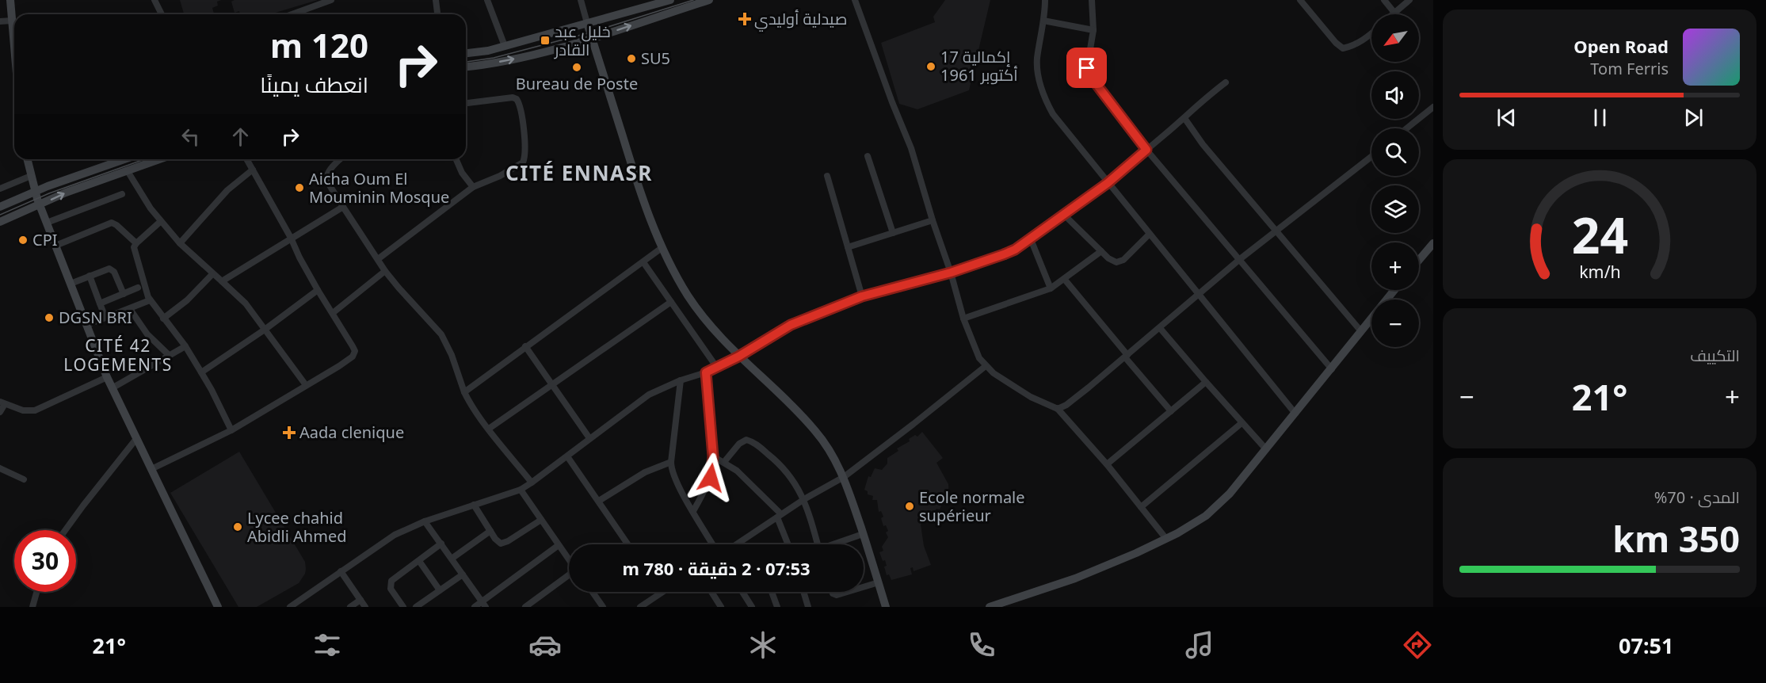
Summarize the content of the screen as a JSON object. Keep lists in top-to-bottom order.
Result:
{
  "districts": ["CITÉ ENNASR", "CITÉ 42 LOGEMENTS"],
  "places": {
    "health": ["صيدلية أوليدي", "Aada clenique"],
    "transit": ["خليل عبد القادر"],
    "other": [
      "SU5",
      "إكمالية 17 أكتوبر 1961",
      "Bureau de Poste",
      "Aicha Oum El Mouminin Mosque",
      "CPI",
      "DGSN BRI",
      "Ecole normale supérieur",
      "Lycee chahid Abidli Ahmed"
    ]
  },
  "north": "bottom left",
  "page": {
    "map_buttons": ["+", "−"],
    "turn": ["120 m", "انعطف يمينًا"],
    "song": ["Open Road", "Tom Ferris"],
    "tile": [
      "التكييف",
      ["المدى · 70%", "350 km"]
    ],
    "heat": ["−", "21°", "+"],
    "limit": "30",
    "trip": "07:53 · 2 دقيقة · 780 m",
    "tabs": ["07:51", "21°"],
    "gauge": ["24", "km/h"]
  }
}
